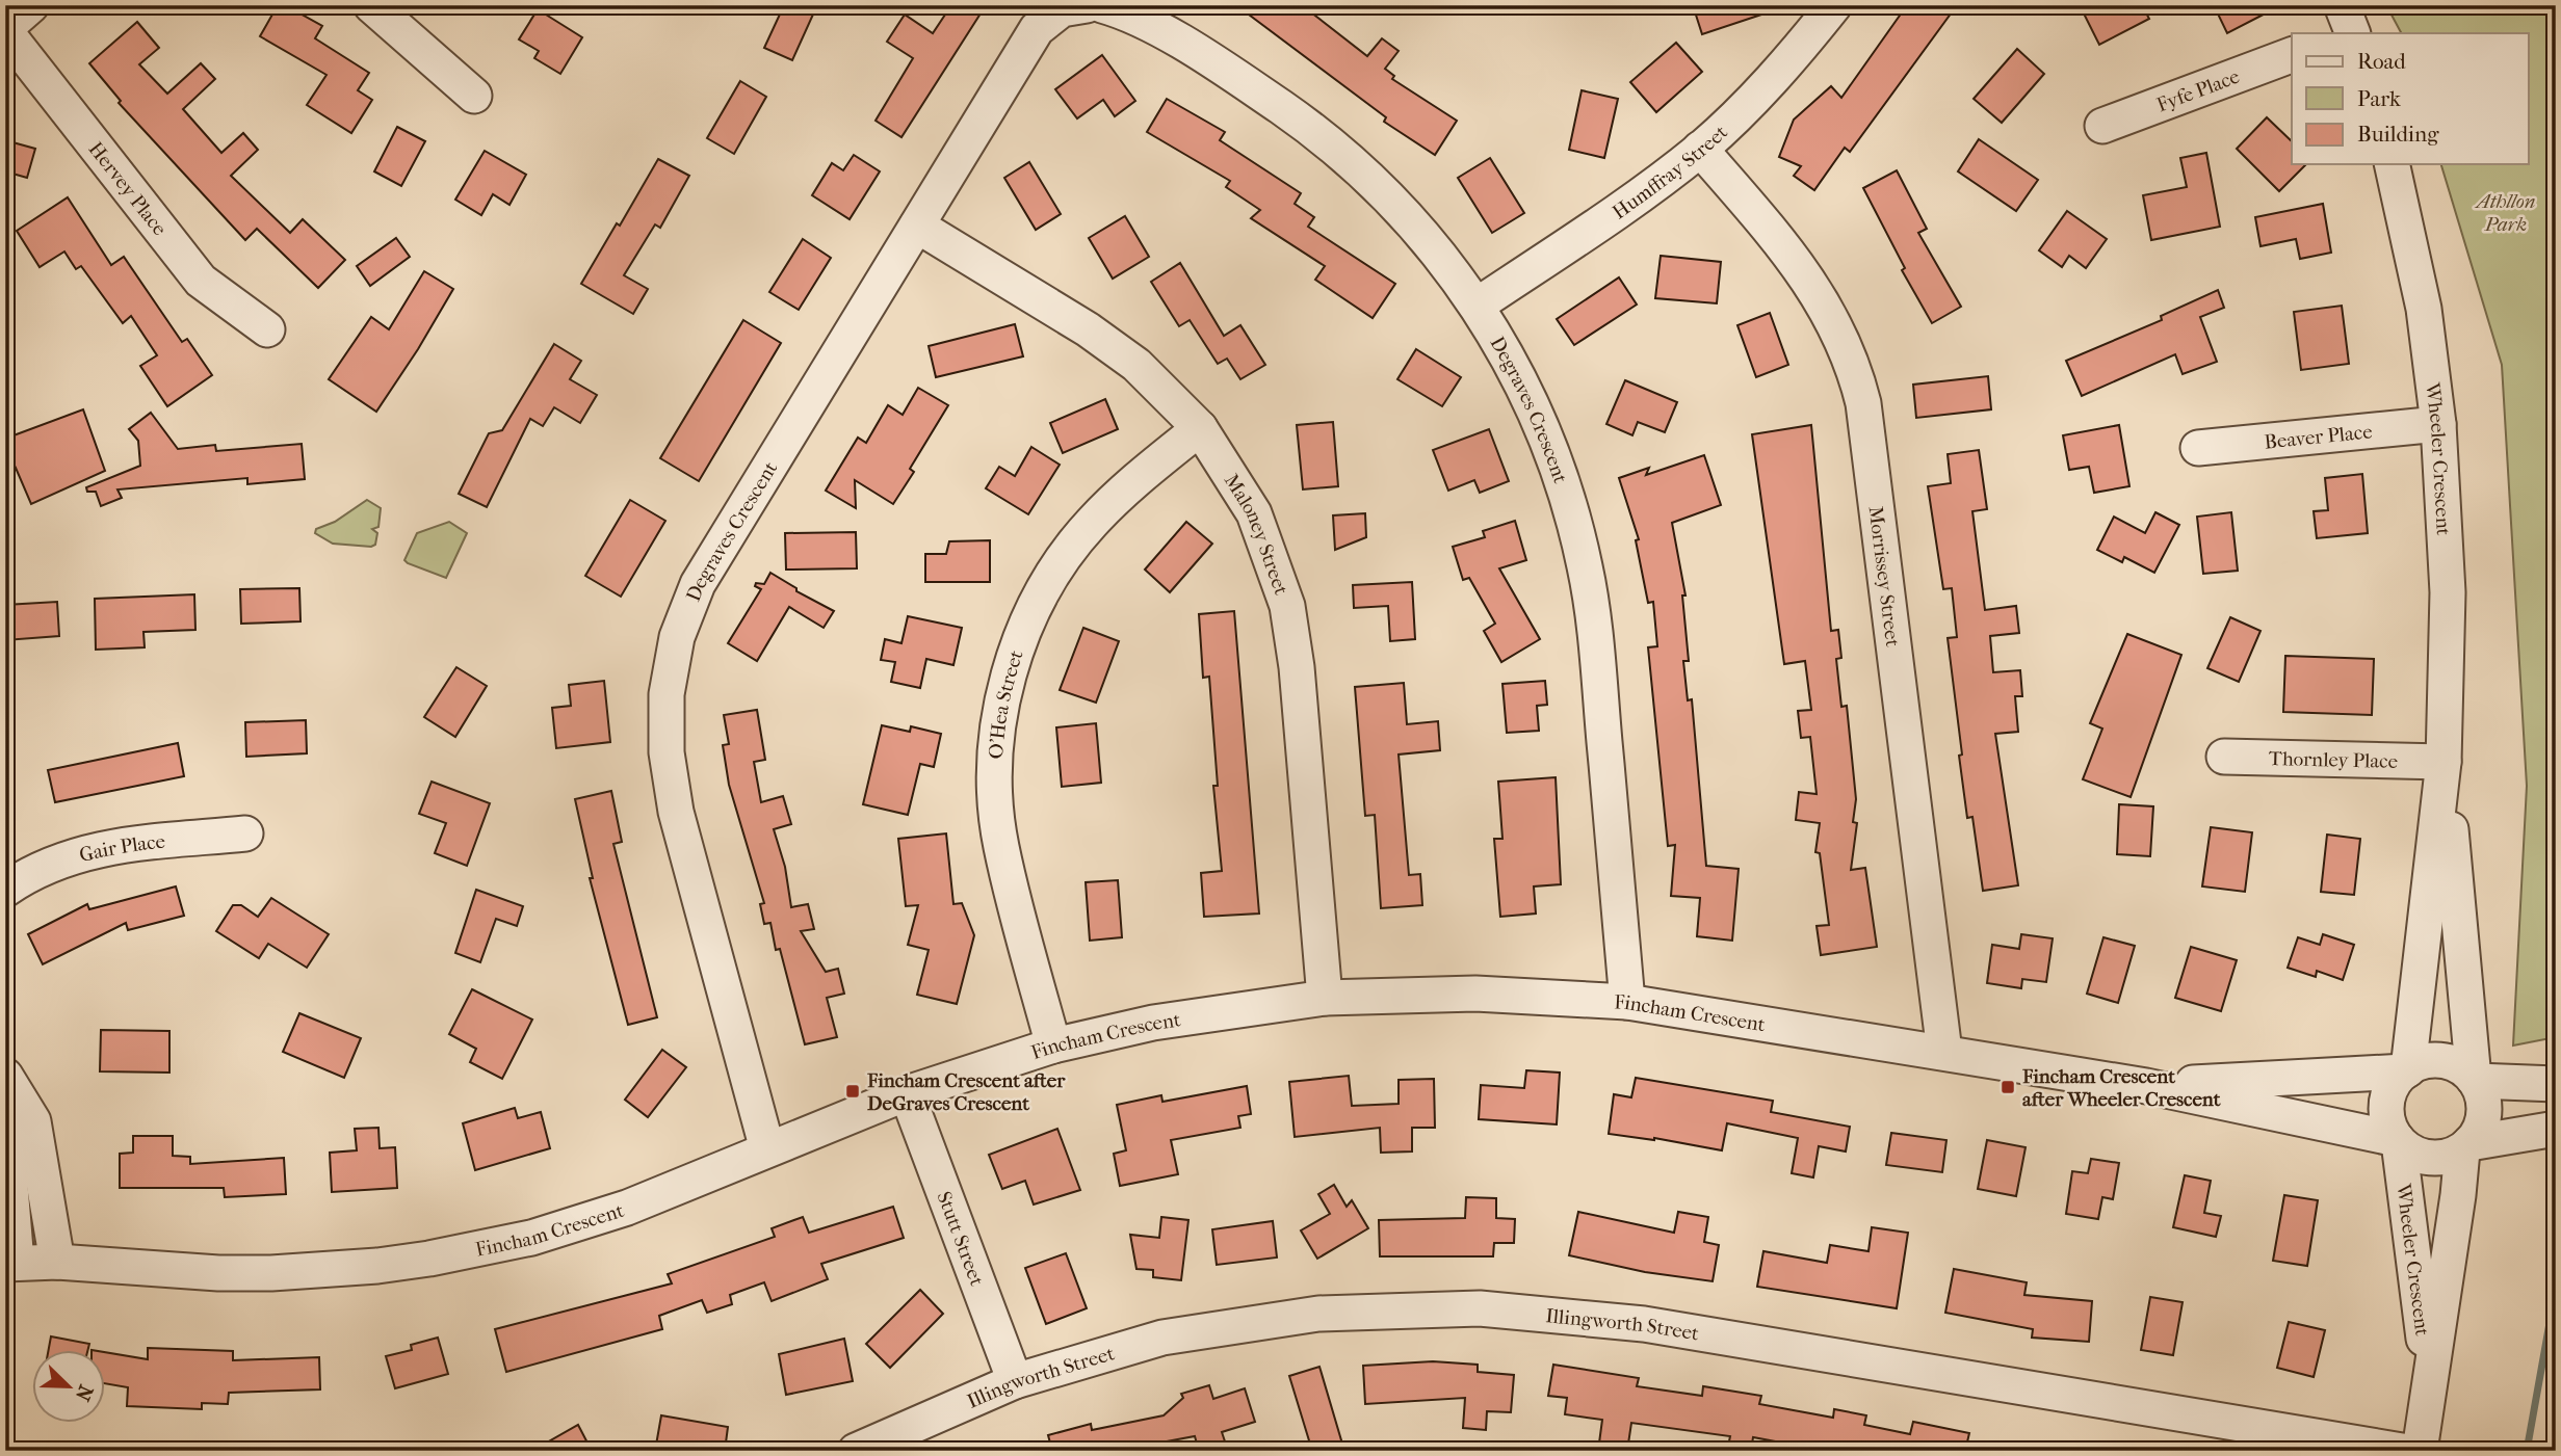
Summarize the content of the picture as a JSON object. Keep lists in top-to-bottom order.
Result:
{
  "streets": {
    "street": [
      "Fyfe Place",
      "Humffray Street",
      "Hervey Place",
      "Degraves Crescent",
      "Beaver Place",
      "Wheeler Crescent",
      "Maloney Street",
      "Morrissey Street",
      "O'Hea Street",
      "Thornley Place",
      "Gair Place",
      "Fincham Crescent",
      "Stutt Street",
      "Illingworth Street"
    ]
  },
  "crossings": [
    ["Humffray Street", "Degraves Crescent"],
    ["Humffray Street", "Morrissey Street"],
    ["Degraves Crescent", "Maloney Street"],
    ["Degraves Crescent", "Fincham Crescent"],
    ["Beaver Place", "Wheeler Crescent"],
    ["Wheeler Crescent", "Thornley Place"],
    ["Wheeler Crescent", "Fincham Crescent"],
    ["Maloney Street", "O'Hea Street"],
    ["Maloney Street", "Fincham Crescent"],
    ["Morrissey Street", "Fincham Crescent"],
    ["O'Hea Street", "Fincham Crescent"],
    ["Fincham Crescent", "Stutt Street"],
    ["Stutt Street", "Illingworth Street"]
  ],
  "parks": ["Athllon Park"],
  "places": {
    "transit": ["Fincham Crescent after Wheeler Crescent", "Fincham Crescent after DeGraves Crescent"]
  },
  "legend": ["Road", "Park", "Building"],
  "north": "bottom right"
}
